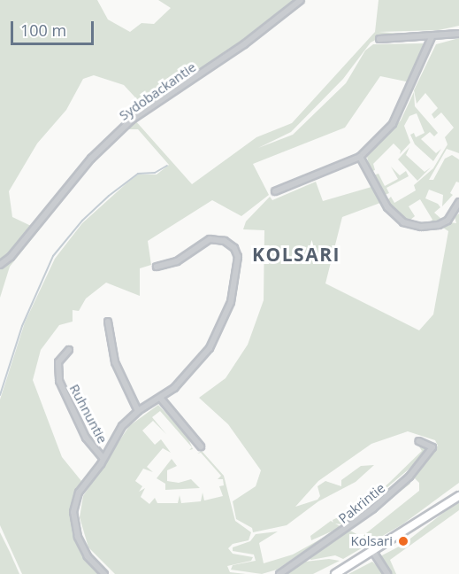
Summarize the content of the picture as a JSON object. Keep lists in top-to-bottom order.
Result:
{
  "streets": {
    "street": ["Sydobackantie", "Ruhnuntie", "Pakrintie"]
  },
  "districts": ["KOLSARI"],
  "places": ["Kolsari"],
  "scale_bar": "100 m"
}
